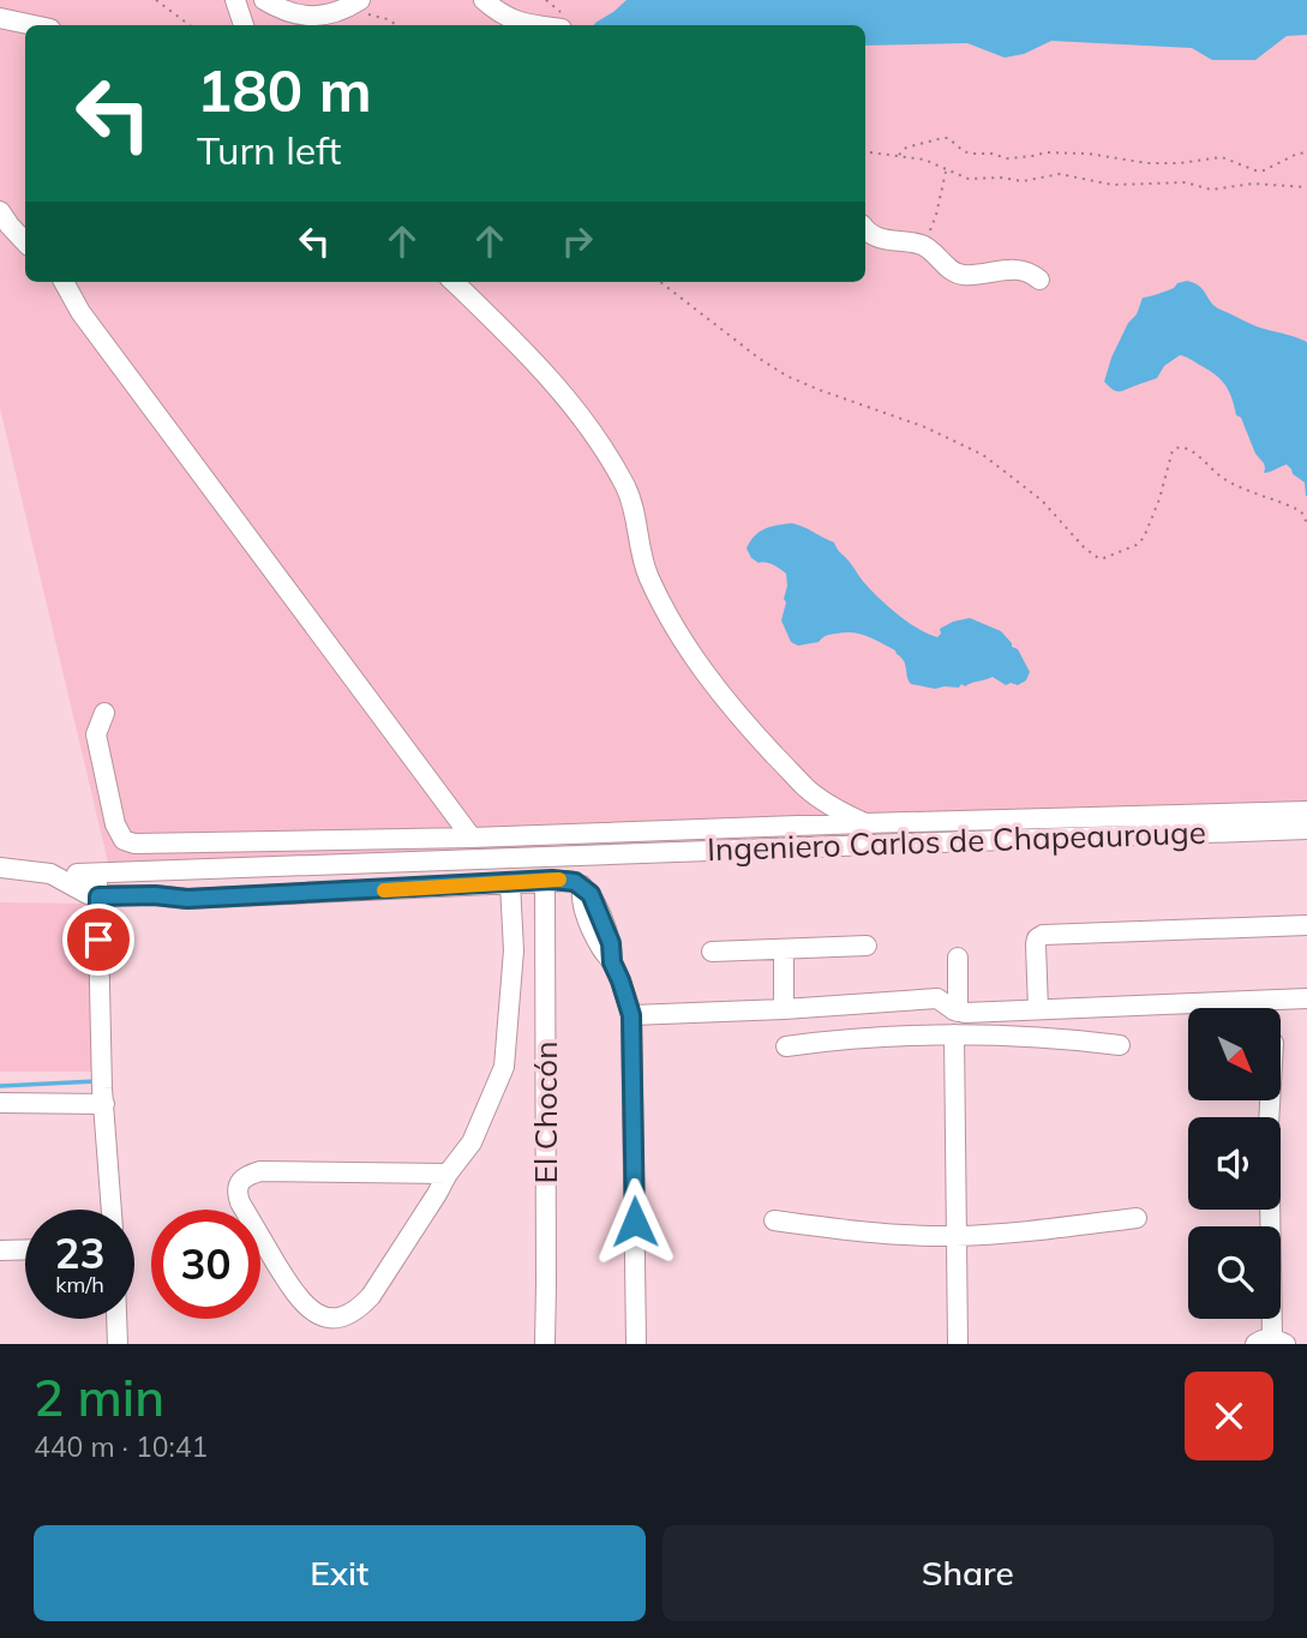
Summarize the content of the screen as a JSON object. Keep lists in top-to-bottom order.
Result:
{
  "streets": {
    "street": ["Ingeniero Carlos de Chapeaurouge", "El Chocón"]
  },
  "north": "bottom right",
  "page": {
    "turn": ["180 m", "Turn left"],
    "speed": "23 km/h",
    "limit": "30",
    "heading": ["2 min", "440 m · 10:41"],
    "buttons": ["Exit", "Share"]
  }
}
